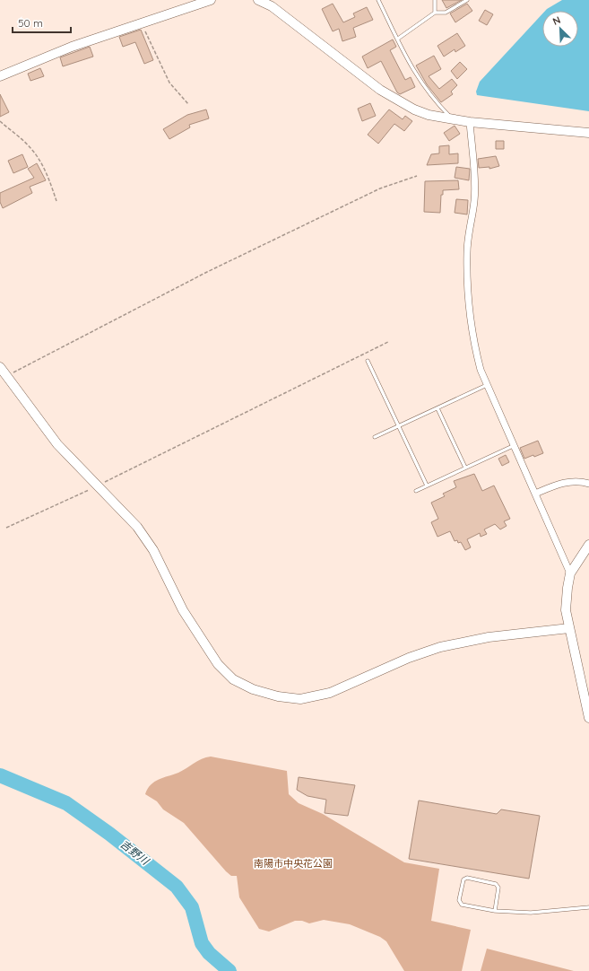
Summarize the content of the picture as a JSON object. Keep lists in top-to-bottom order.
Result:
{
  "water": ["吉野川"],
  "parks": ["南陽市中央花公園"],
  "scale_bar": "50 m",
  "north": "top left"
}
